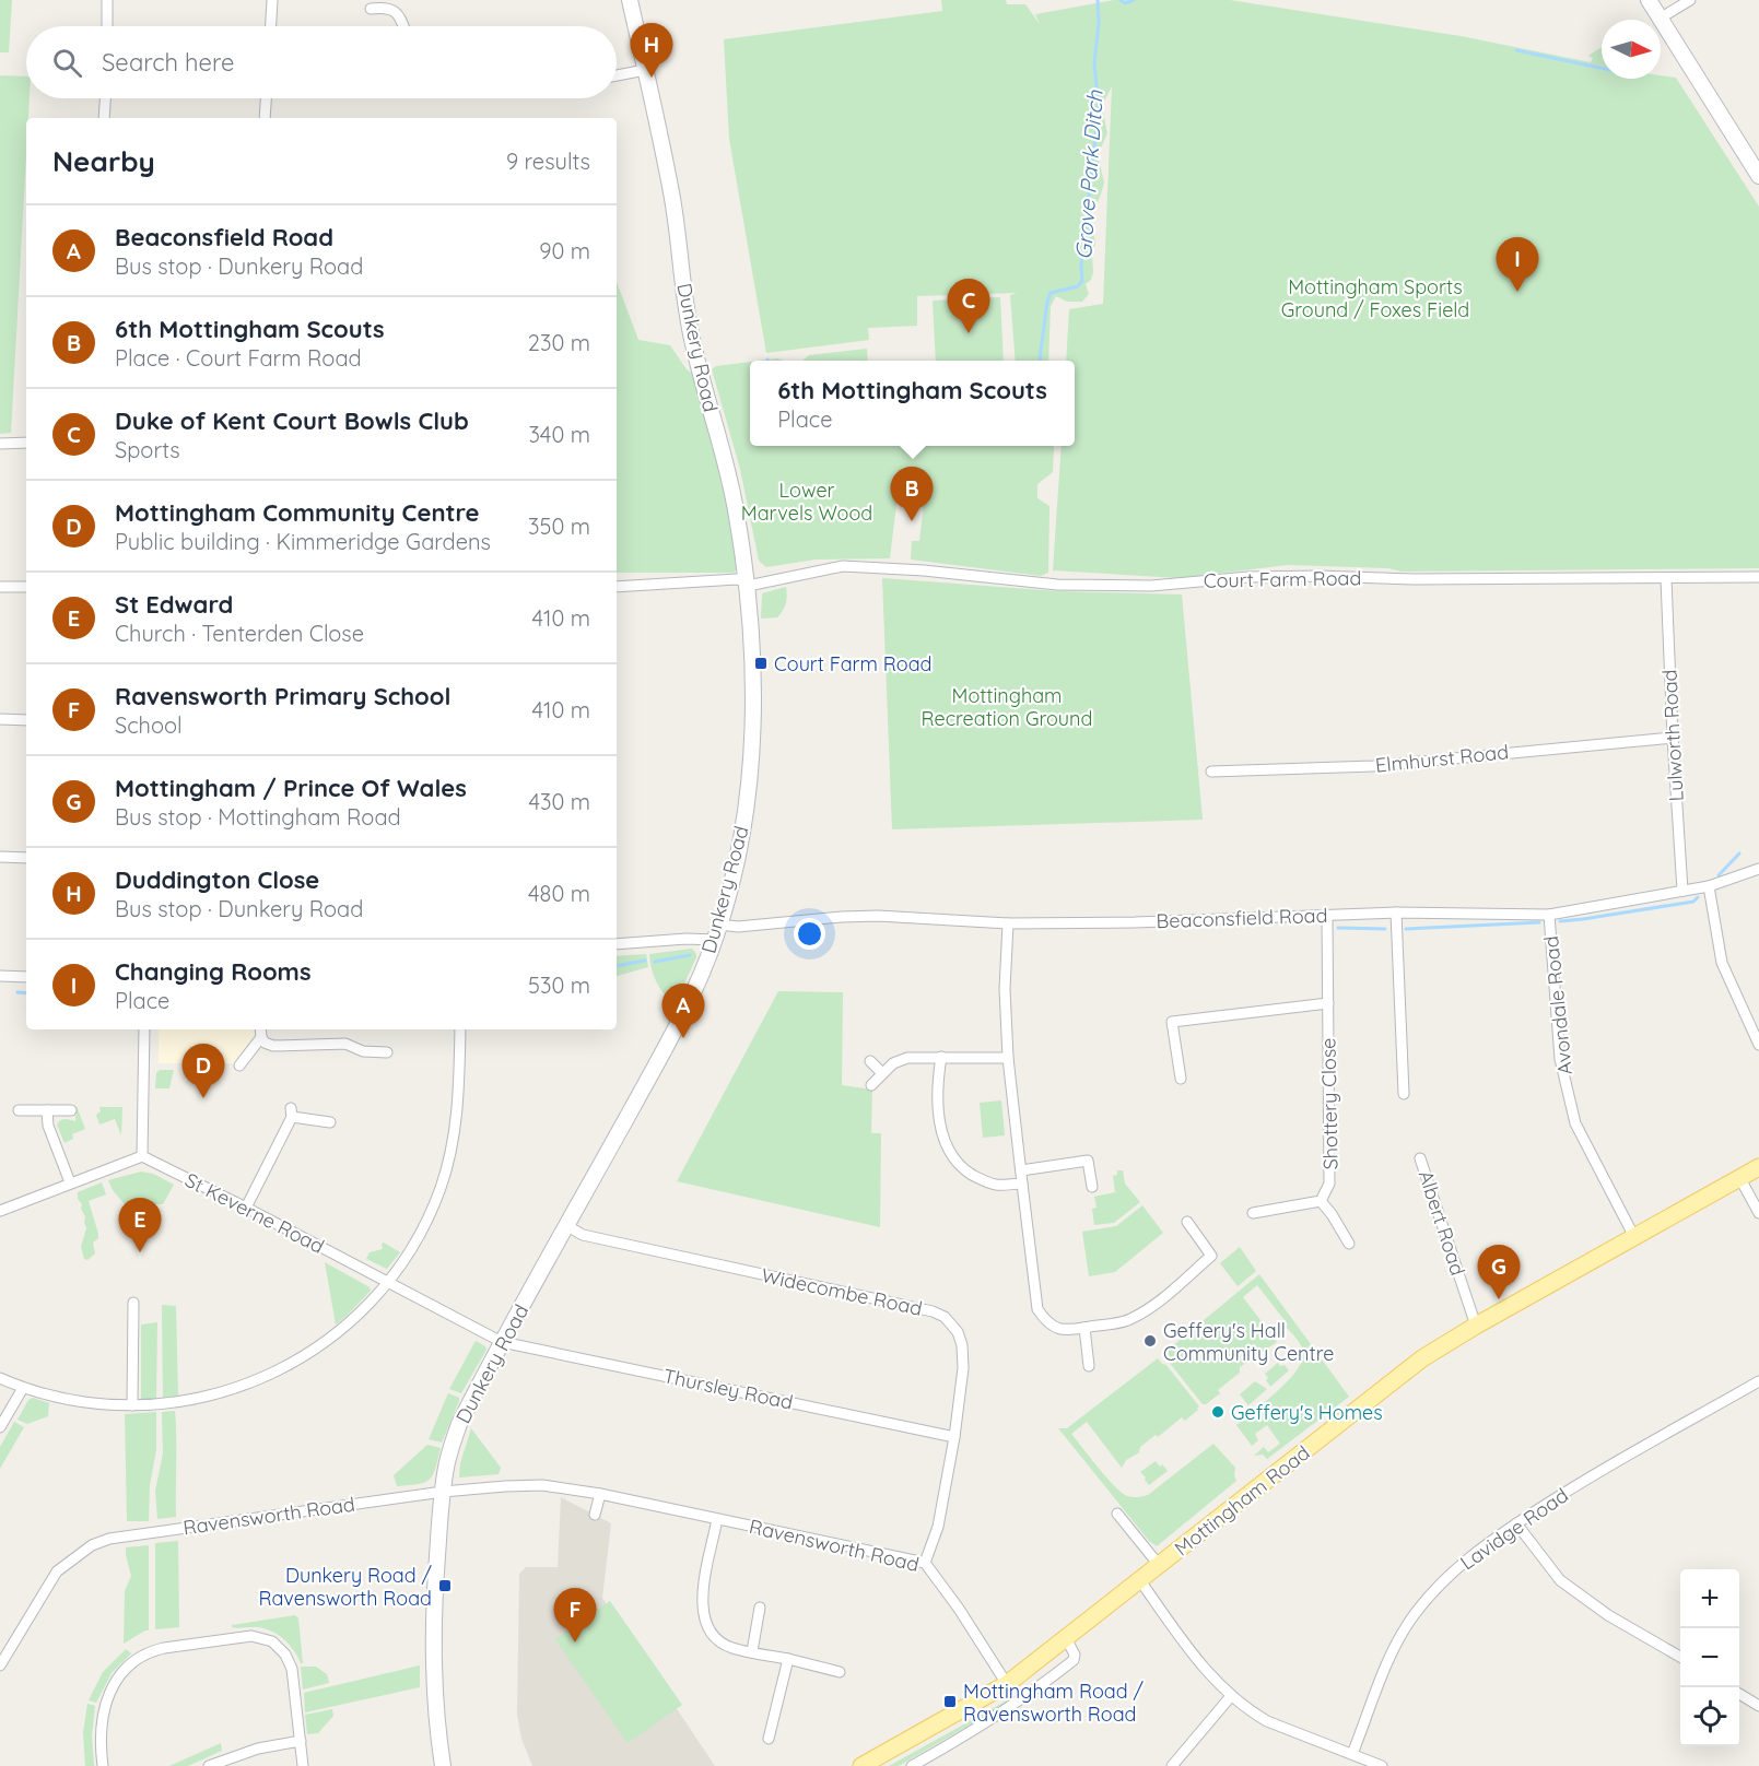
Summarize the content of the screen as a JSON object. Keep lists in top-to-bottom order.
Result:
{
  "streets": {
    "main road": ["Mottingham Road"],
    "street": [
      "Dunkery Road",
      "Court Farm Road",
      "Lulworth Road",
      "Elmhurst Road",
      "Beaconsfield Road",
      "Avondale Road",
      "Shottery Close",
      "St Keverne Road",
      "Albert Road",
      "Widecombe Road",
      "Thursley Road",
      "Ravensworth Road",
      "Lavidge Road"
    ]
  },
  "crossings": [
    ["Dunkery Road", "Court Farm Road"],
    ["Dunkery Road", "Beaconsfield Road"],
    ["Dunkery Road", "St Keverne Road"],
    ["Dunkery Road", "Widecombe Road"],
    ["Dunkery Road", "Thursley Road"],
    ["Dunkery Road", "Ravensworth Road"],
    ["Court Farm Road", "Lulworth Road"],
    ["Lulworth Road", "Elmhurst Road"],
    ["Lulworth Road", "Beaconsfield Road"],
    ["Beaconsfield Road", "Avondale Road"],
    ["Beaconsfield Road", "Shottery Close"],
    ["Avondale Road", "Mottingham Road"],
    ["St Keverne Road", "Thursley Road"],
    ["Albert Road", "Mottingham Road"],
    ["Widecombe Road", "Thursley Road"],
    ["Widecombe Road", "Ravensworth Road"],
    ["Mottingham Road", "Ravensworth Road"]
  ],
  "water": ["Grove Park Ditch"],
  "parks": ["Mottingham Sports Ground / Foxes Field", "Lower Marvels Wood", "Mottingham Recreation Ground"],
  "places": {
    "transit": ["Court Farm Road", "Dunkery Road / Ravensworth Road", "Mottingham Road / Ravensworth Road"],
    "other": ["Geffery's Hall Community Centre", "Geffery's Homes"]
  },
  "north": "right",
  "page": {
    "pins": [
      "H",
      "I",
      "C",
      "B",
      "A",
      "D",
      "E",
      "G",
      "F"
    ],
    "search": "Search here",
    "heading": ["Nearby", "9 results"],
    "list": [
      {
        "mark": "A",
        "name": "Beaconsfield Road",
        "note": "Bus stop · Dunkery Road",
        "value": "90 m"
      },
      {
        "mark": "B",
        "name": "6th Mottingham Scouts",
        "note": "Place · Court Farm Road",
        "value": "230 m"
      },
      {
        "mark": "C",
        "name": "Duke of Kent Court Bowls Club",
        "note": "Sports",
        "value": "340 m"
      },
      {
        "mark": "D",
        "name": "Mottingham Community Centre",
        "note": "Public building · Kimmeridge Gardens",
        "value": "350 m"
      },
      {
        "mark": "E",
        "name": "St Edward",
        "note": "Church · Tenterden Close",
        "value": "410 m"
      },
      {
        "mark": "F",
        "name": "Ravensworth Primary School",
        "note": "School",
        "value": "410 m"
      },
      {
        "mark": "G",
        "name": "Mottingham / Prince Of Wales",
        "note": "Bus stop · Mottingham Road",
        "value": "430 m"
      },
      {
        "mark": "H",
        "name": "Duddington Close",
        "note": "Bus stop · Dunkery Road",
        "value": "480 m"
      },
      {
        "mark": "I",
        "name": "Changing Rooms",
        "note": "Place",
        "value": "530 m"
      }
    ],
    "popup": ["6th Mottingham Scouts", "Place"],
    "map_buttons": ["+", "−"]
  }
}
